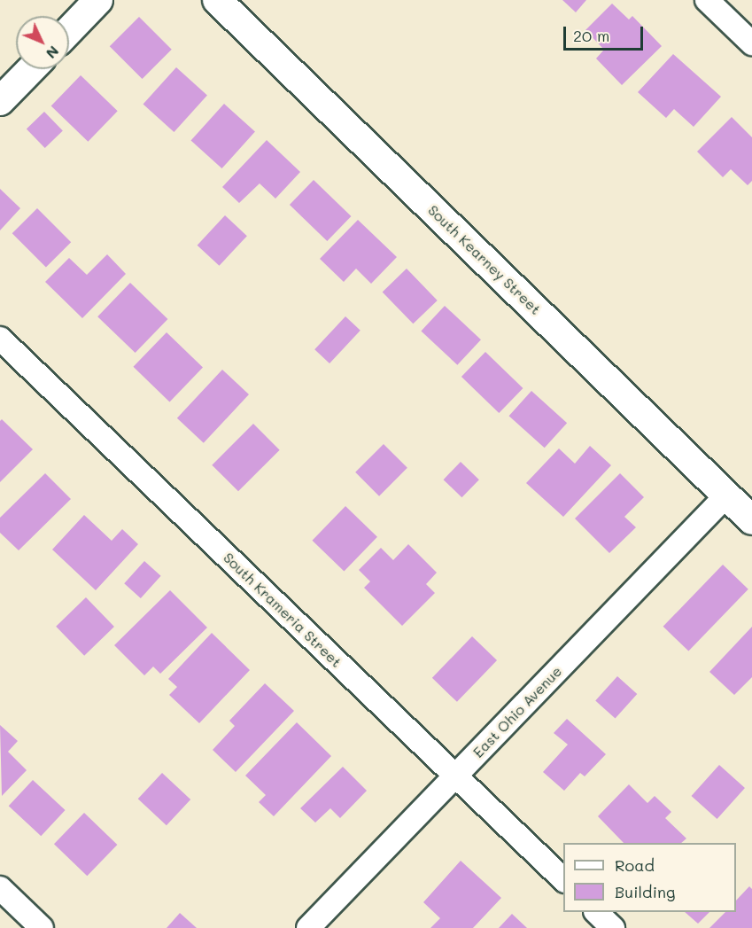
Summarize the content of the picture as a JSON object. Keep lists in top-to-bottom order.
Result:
{
  "streets": {
    "street": ["South Kearney Street", "South Krameria Street", "East Ohio Avenue"]
  },
  "crossings": [
    ["South Kearney Street", "East Ohio Avenue"],
    ["South Krameria Street", "East Ohio Avenue"]
  ],
  "legend": ["Road", "Building"],
  "scale_bar": "20 m",
  "north": "bottom right"
}
